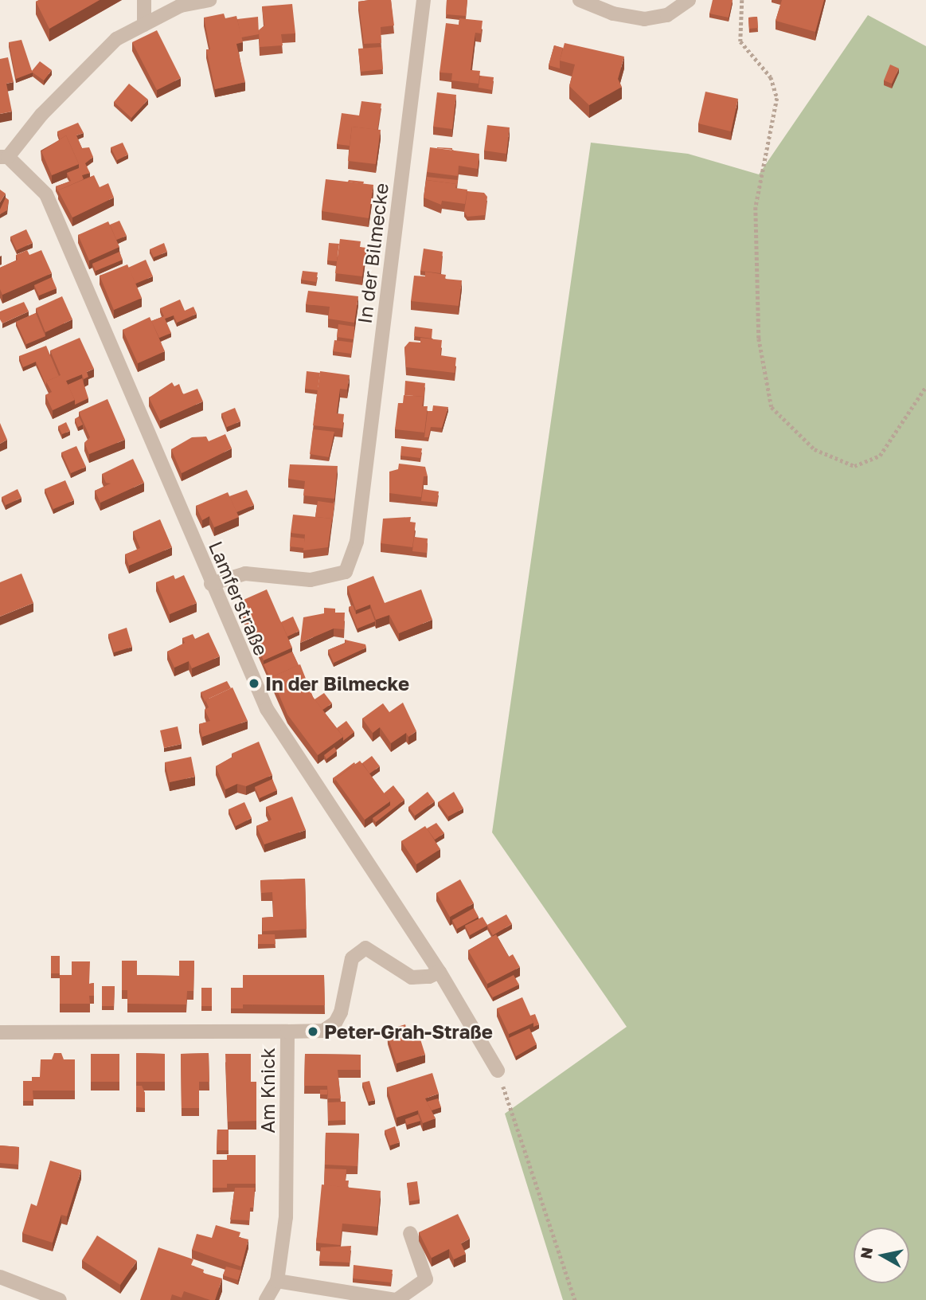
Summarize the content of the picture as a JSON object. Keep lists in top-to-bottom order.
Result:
{
  "streets": {
    "street": ["In der Bilmecke", "Lamferstraße", "Am Knick"]
  },
  "crossings": [
    ["In der Bilmecke", "Lamferstraße"],
    ["Lamferstraße", "Am Knick"]
  ],
  "places": ["In der Bilmecke", "Peter-Grah-Straße"],
  "north": "left"
}
